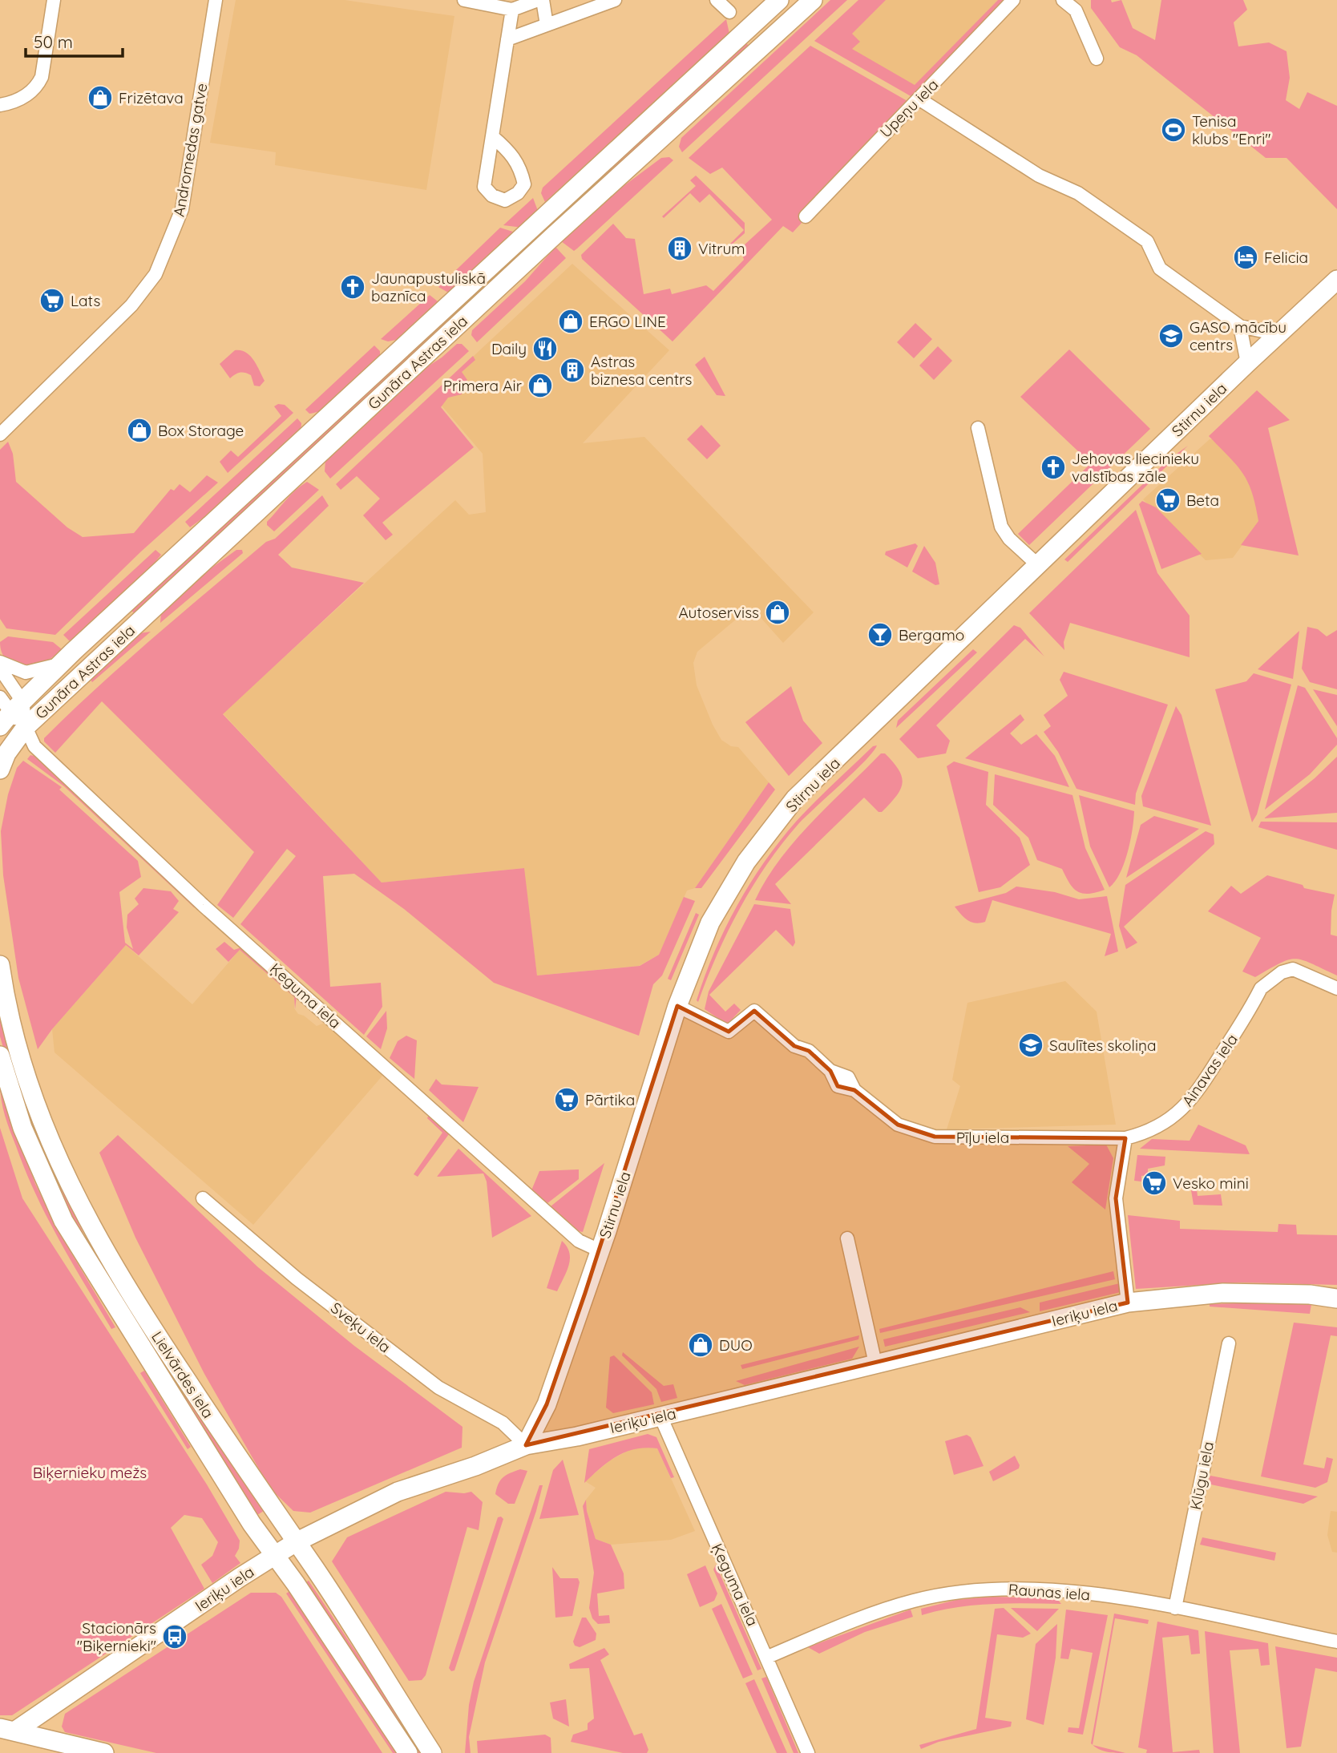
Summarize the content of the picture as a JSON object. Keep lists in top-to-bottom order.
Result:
{
  "streets": {
    "main road": [
      "Gunāra Astras iela",
      "Stirnu iela",
      "Ieriķu iela",
      "Lielvārdes iela"
    ],
    "street": [
      "Upeņu iela",
      "Andromedas gatve",
      "Ķeguma iela",
      "Ainavas iela",
      "Pīļu iela",
      "Sveķu iela",
      "Klūgu iela",
      "Raunas iela"
    ]
  },
  "crossings": [
    ["Gunāra Astras iela", "Ķeguma iela"],
    ["Stirnu iela", "Ķeguma iela"],
    ["Stirnu iela", "Pīļu iela"],
    ["Stirnu iela", "Ieriķu iela"],
    ["Stirnu iela", "Sveķu iela"],
    ["Ķeguma iela", "Ieriķu iela"],
    ["Ķeguma iela", "Raunas iela"],
    ["Ainavas iela", "Pīļu iela"],
    ["Ieriķu iela", "Sveķu iela"],
    ["Ieriķu iela", "Lielvārdes iela"],
    ["Klūgu iela", "Raunas iela"]
  ],
  "parks": ["Biķernieku mežs"],
  "places": {
    "shop": [
      "Frizētava",
      "ERGO LINE",
      "Primera Air",
      "Box Storage",
      "Autoserviss",
      "DUO"
    ],
    "sports": ["Tenisa klubs \"Enri\""],
    "building": ["Vitrum", "Astras biznesa centrs"],
    "hotel": ["Felicia"],
    "church": ["Jaunapustuliskā baznīca", "Jehovas liecinieku valstības zāle"],
    "supermarket": [
      "Lats",
      "Beta",
      "Pārtika",
      "Vesko mini"
    ],
    "school or university": ["GASO mācību centrs", "Saulītes skoliņa"],
    "restaurant": ["Daily"],
    "bar": ["Bergamo"],
    "bus stop": ["Stacionārs \"Biķernieki\""]
  },
  "scale_bar": "50 m"
}
